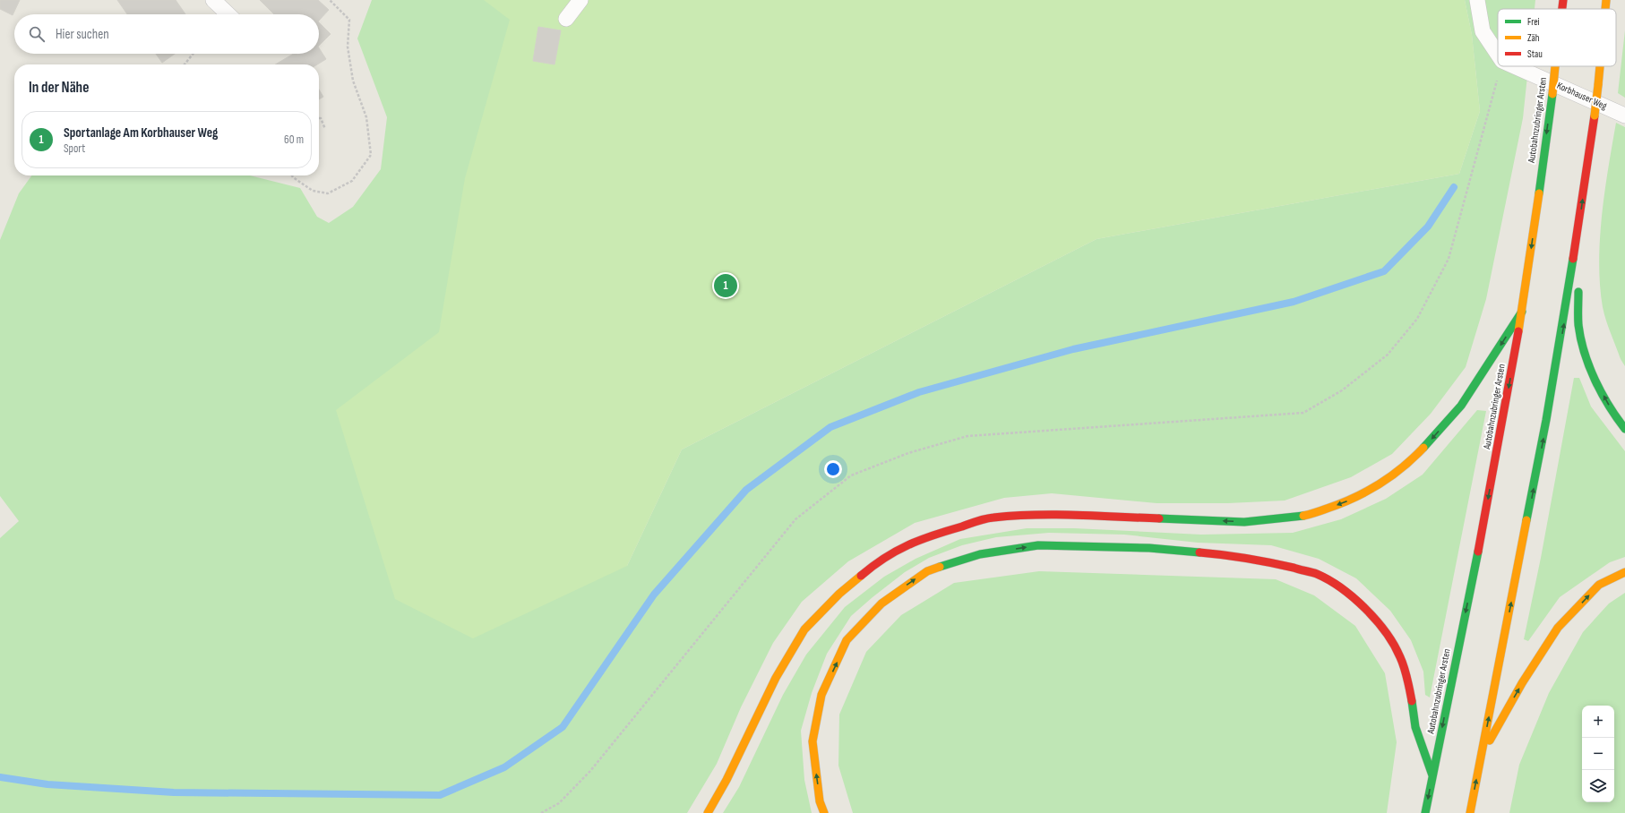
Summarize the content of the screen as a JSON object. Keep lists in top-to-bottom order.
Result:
{
  "streets": {
    "highway": ["Autobahnzubringer Arsten"],
    "lane": ["Korbhauser Weg"]
  },
  "legend": ["Frei", "Zäh", "Stau"],
  "page": {
    "search": "Hier suchen",
    "heading": "In der Nähe",
    "list": [
      {
        "mark": "1",
        "name": "Sportanlage Am Korbhauser Weg",
        "note": "Sport",
        "value": "60 m"
      }
    ],
    "pins": "1",
    "map_buttons": ["+", "−"]
  }
}
